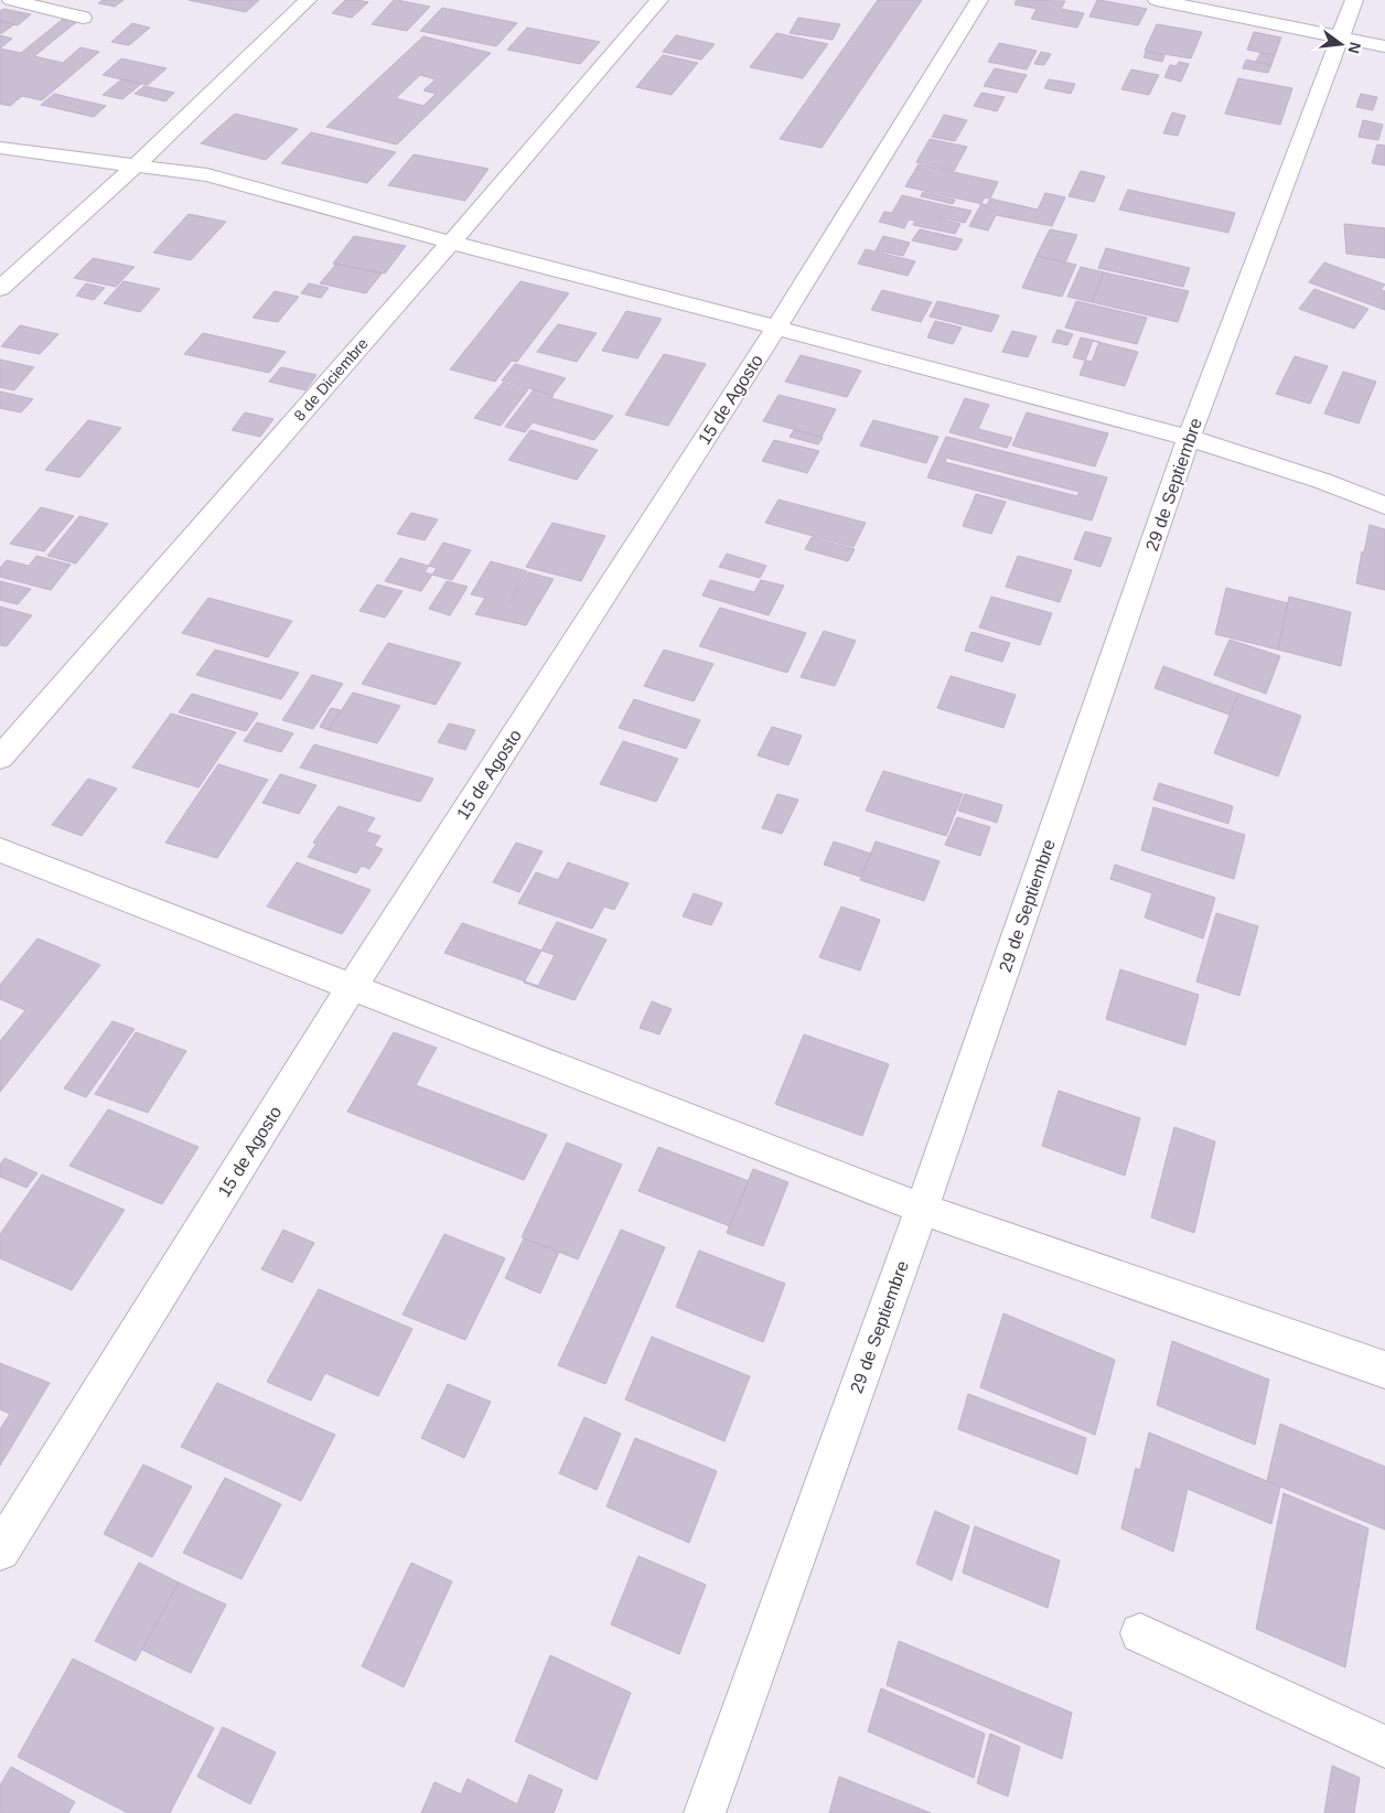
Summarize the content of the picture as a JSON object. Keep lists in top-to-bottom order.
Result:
{
  "streets": {
    "street": ["8 de Diciembre", "15 de Agosto", "29 de Septiembre"]
  },
  "north": "right"
}
